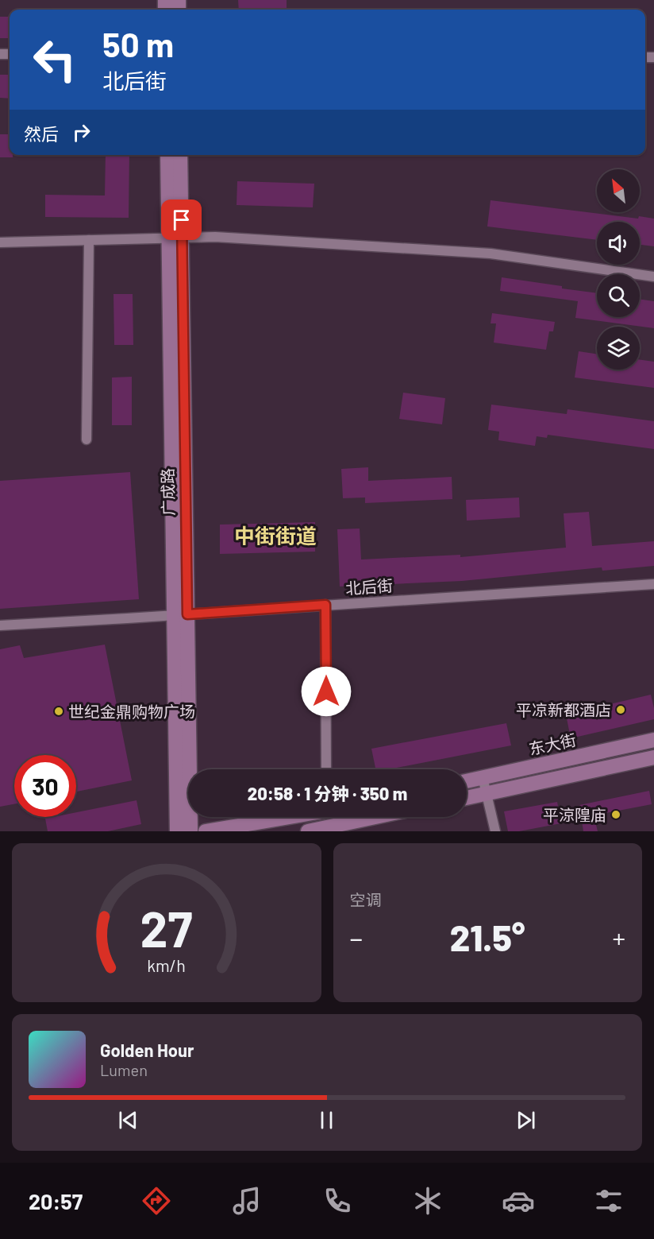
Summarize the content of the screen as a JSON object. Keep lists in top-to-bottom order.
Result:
{
  "streets": {
    "main road": ["广成路", "东大街"],
    "street": ["北后街"]
  },
  "crossings": [
    ["广成路", "北后街"]
  ],
  "districts": ["中街街道"],
  "places": ["平凉新都酒店", "世纪金鼎购物广场", "平涼隍庙"],
  "north": "top left",
  "page": {
    "turn": ["50 m", "北后街"],
    "then": "然后",
    "limit": "30",
    "trip": "20:58 · 1 分钟 · 350 m",
    "tile": "空调",
    "heat": ["−", "21.5°", "+"],
    "song": ["Golden Hour", "Lumen"],
    "tabs": "20:57",
    "gauge": ["27", "km/h"]
  }
}
